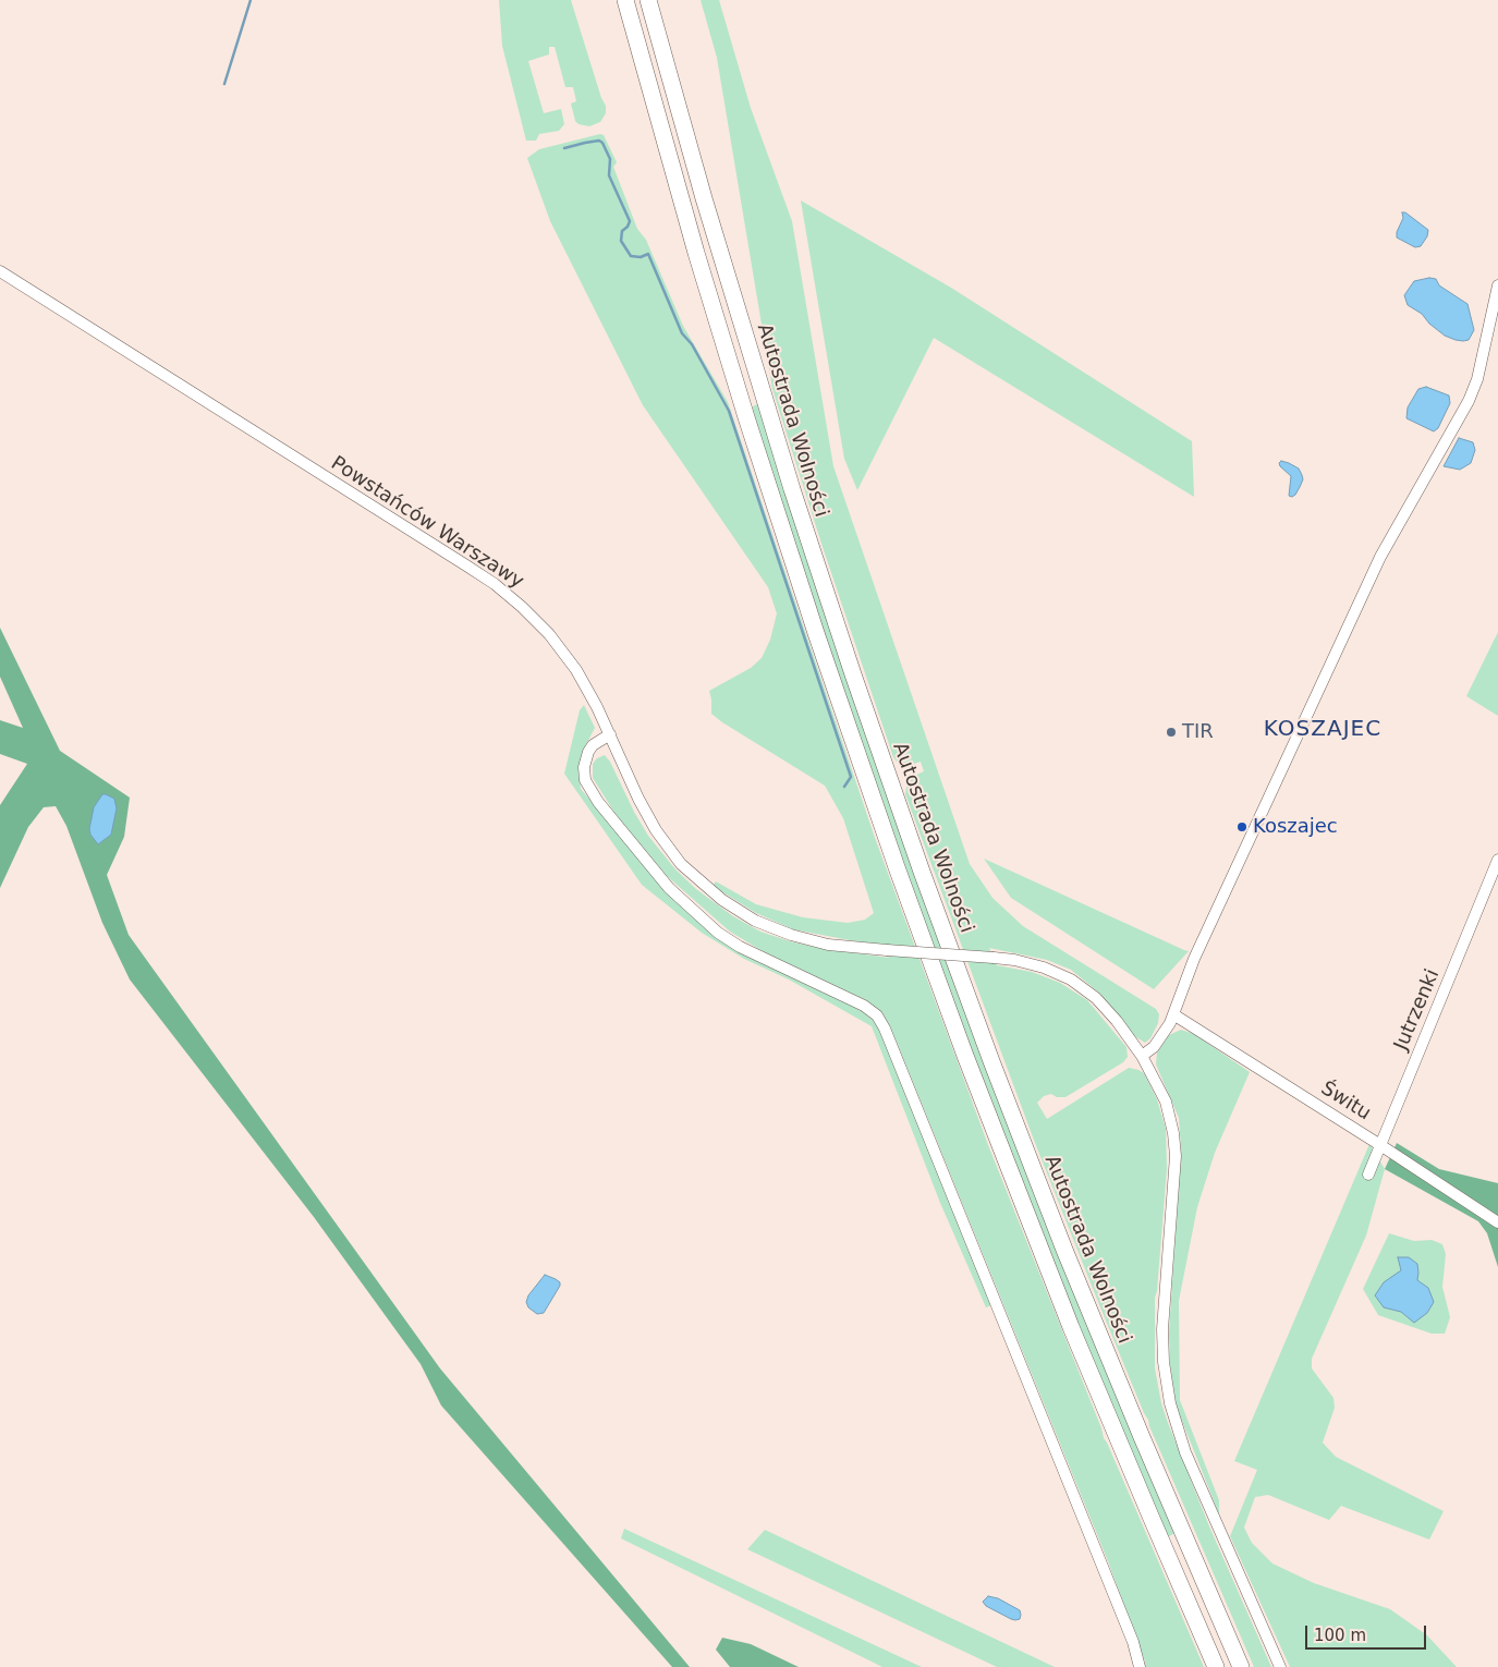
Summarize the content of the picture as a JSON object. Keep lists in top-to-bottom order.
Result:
{
  "streets": {
    "highway": ["Autostrada Wolności"],
    "street": ["Powstańców Warszawy", "Jutrzenki", "Świtu"]
  },
  "crossings": [
    ["Jutrzenki", "Świtu"]
  ],
  "districts": ["KOSZAJEC"],
  "places": ["TIR", "Koszajec"],
  "scale_bar": "100 m"
}
